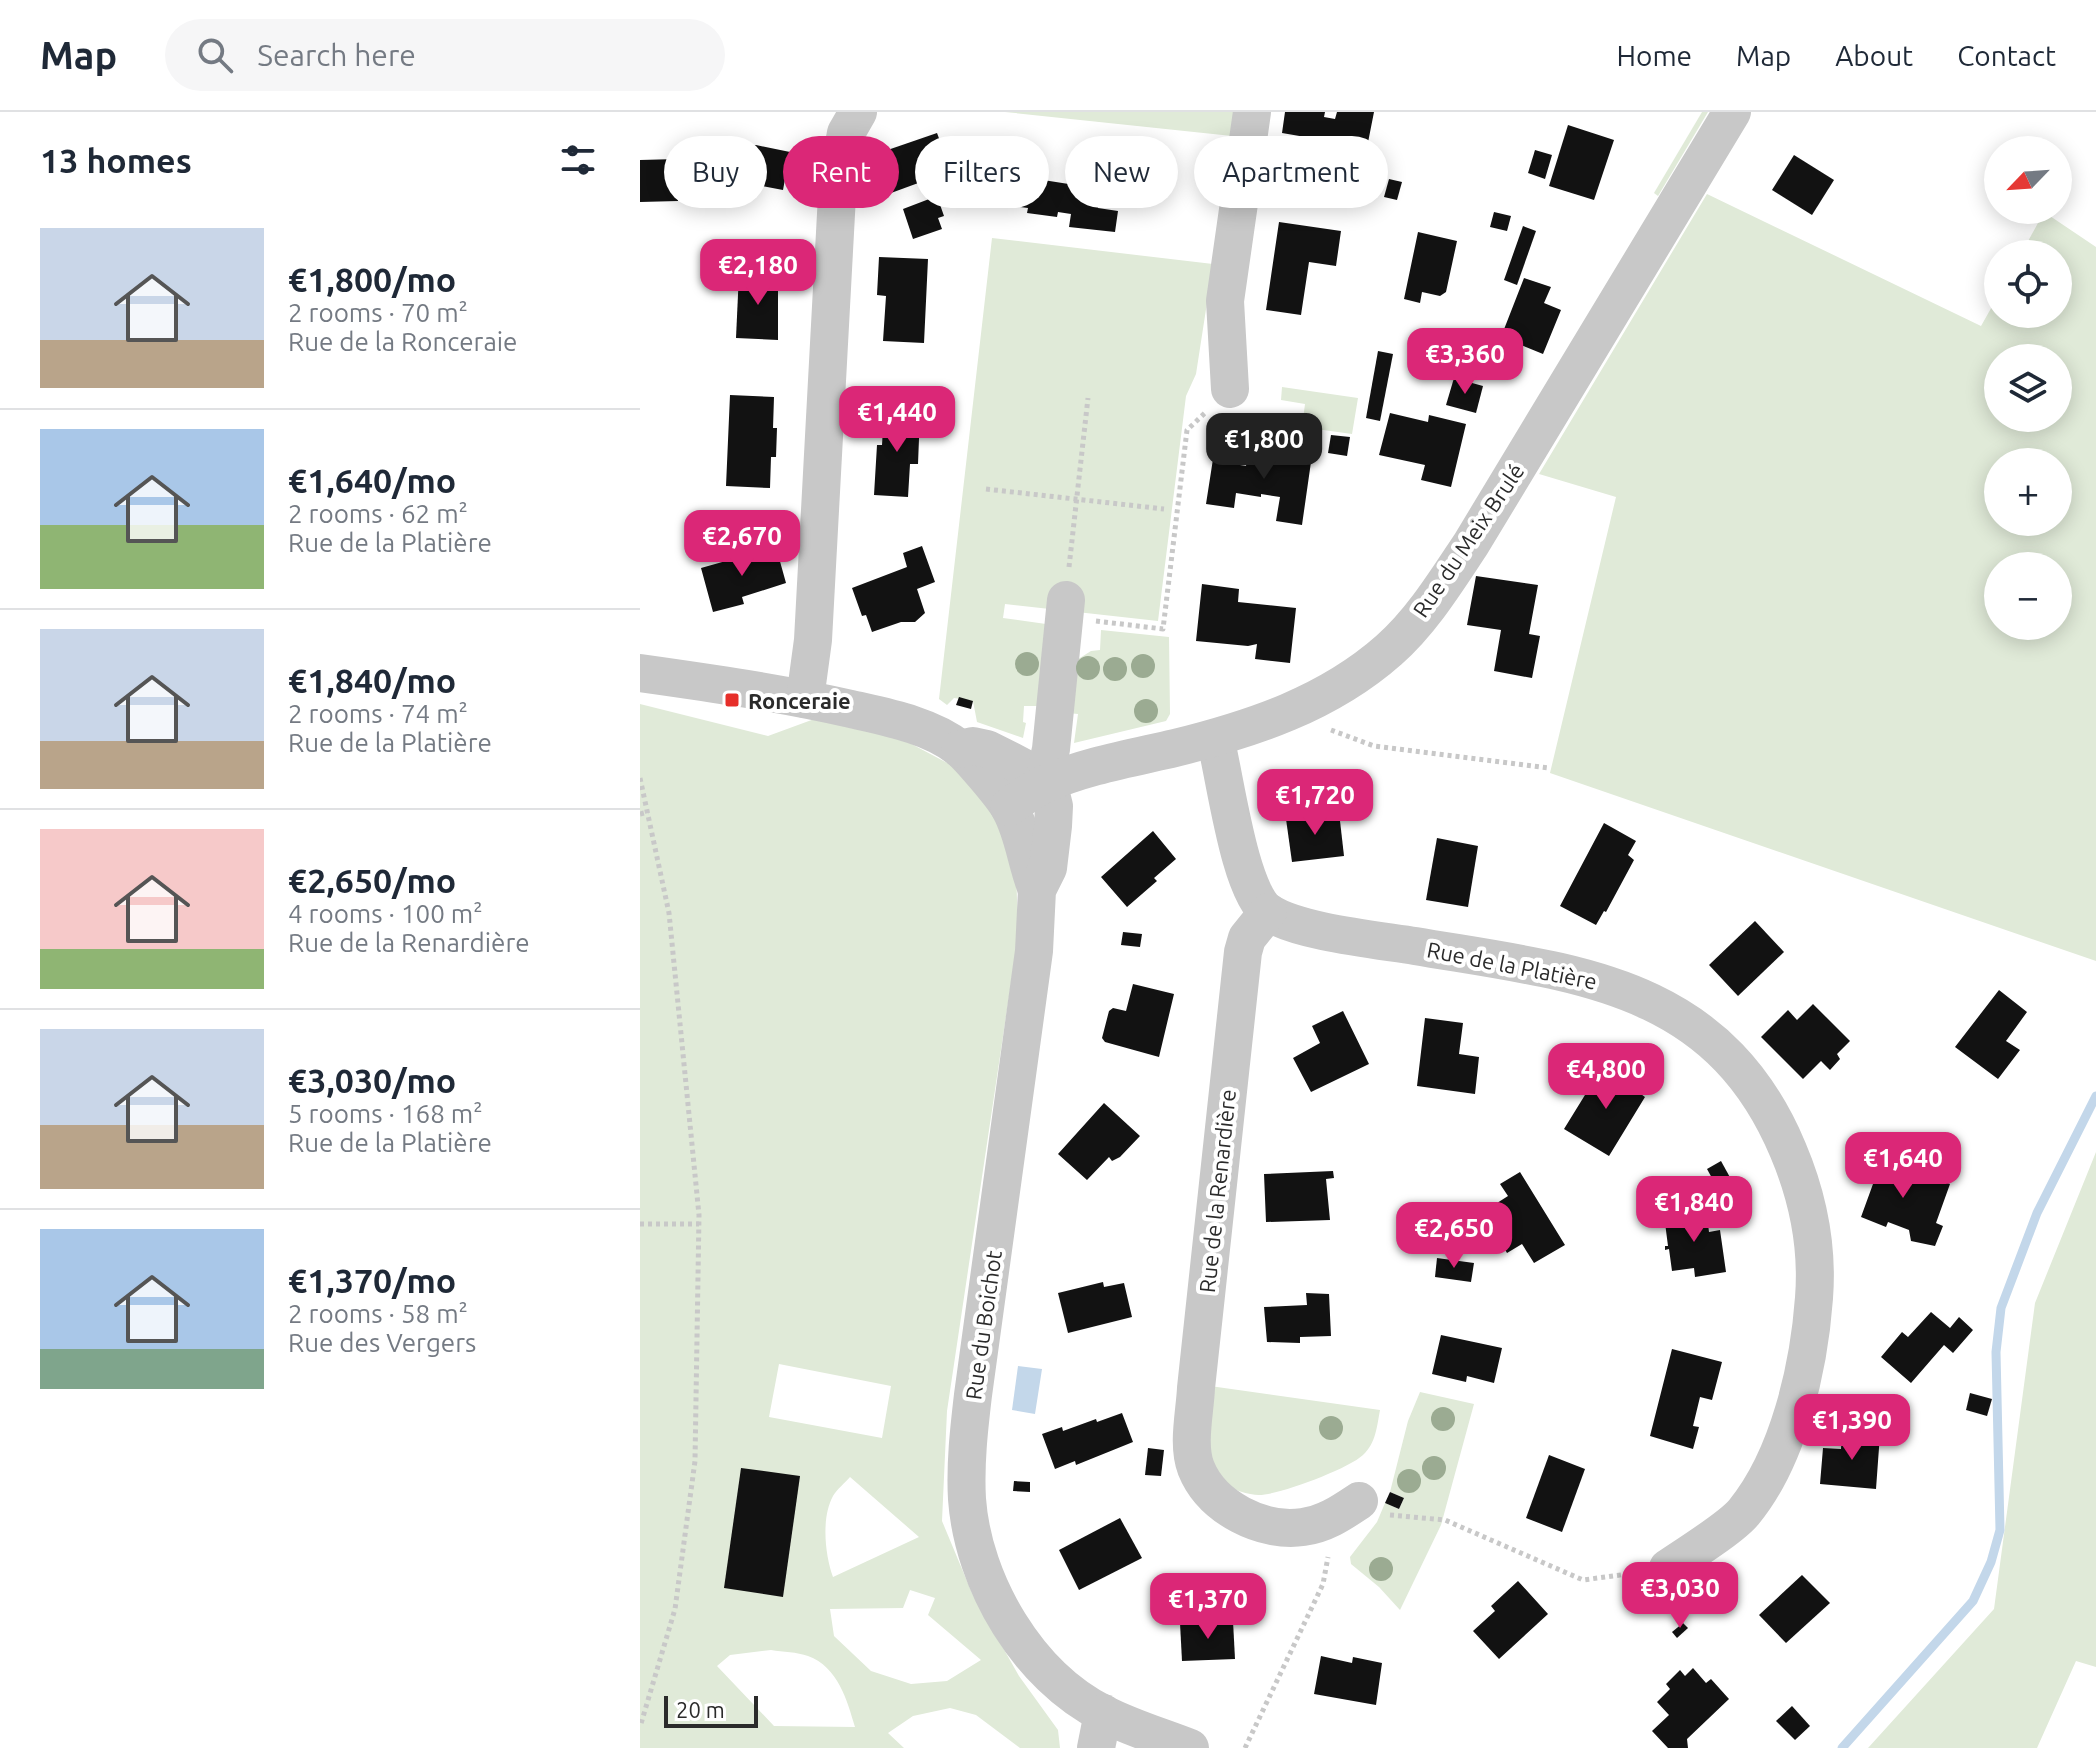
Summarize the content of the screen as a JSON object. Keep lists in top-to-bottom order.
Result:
{
  "streets": {
    "street": [
      "Rue du Meix Brulé",
      "Rue de la Platière",
      "Rue de la Renardière",
      "Rue du Boichot"
    ]
  },
  "crossings": [
    ["Rue du Meix Brulé", "Rue du Boichot"],
    ["Rue de la Platière", "Rue de la Renardière"]
  ],
  "places": {
    "transit": ["Ronceraie"]
  },
  "scale_bar": "20 m",
  "north": "bottom left",
  "page": {
    "header": "Map",
    "search": "Search here",
    "nav": [
      "Home",
      "Map",
      "About",
      "Contact"
    ],
    "heading": "13 homes",
    "map_buttons": ["+", "−"],
    "chip": [
      "Buy",
      "Rent",
      "Filters",
      "New",
      "Apartment"
    ],
    "list": [
      {
        "name": "€1,800/mo",
        "note": "2 rooms · 70 m² · Rue de la Ronceraie"
      },
      {
        "name": "€1,640/mo",
        "note": "2 rooms · 62 m² · Rue de la Platière"
      },
      {
        "name": "€1,840/mo",
        "note": "2 rooms · 74 m² · Rue de la Platière"
      },
      {
        "name": "€2,650/mo",
        "note": "4 rooms · 100 m² · Rue de la Renardière"
      },
      {
        "name": "€3,030/mo",
        "note": "5 rooms · 168 m² · Rue de la Platière"
      },
      {
        "name": "€1,370/mo",
        "note": "2 rooms · 58 m² · Rue des Vergers"
      }
    ],
    "price": [
      "€2,180",
      "€3,360",
      "€1,440",
      "€1,800",
      "€2,670",
      "€1,720",
      "€4,800",
      "€1,640",
      "€1,840",
      "€2,650",
      "€1,390",
      "€3,030",
      "€1,370"
    ],
    "scale": "20 m"
  }
}
